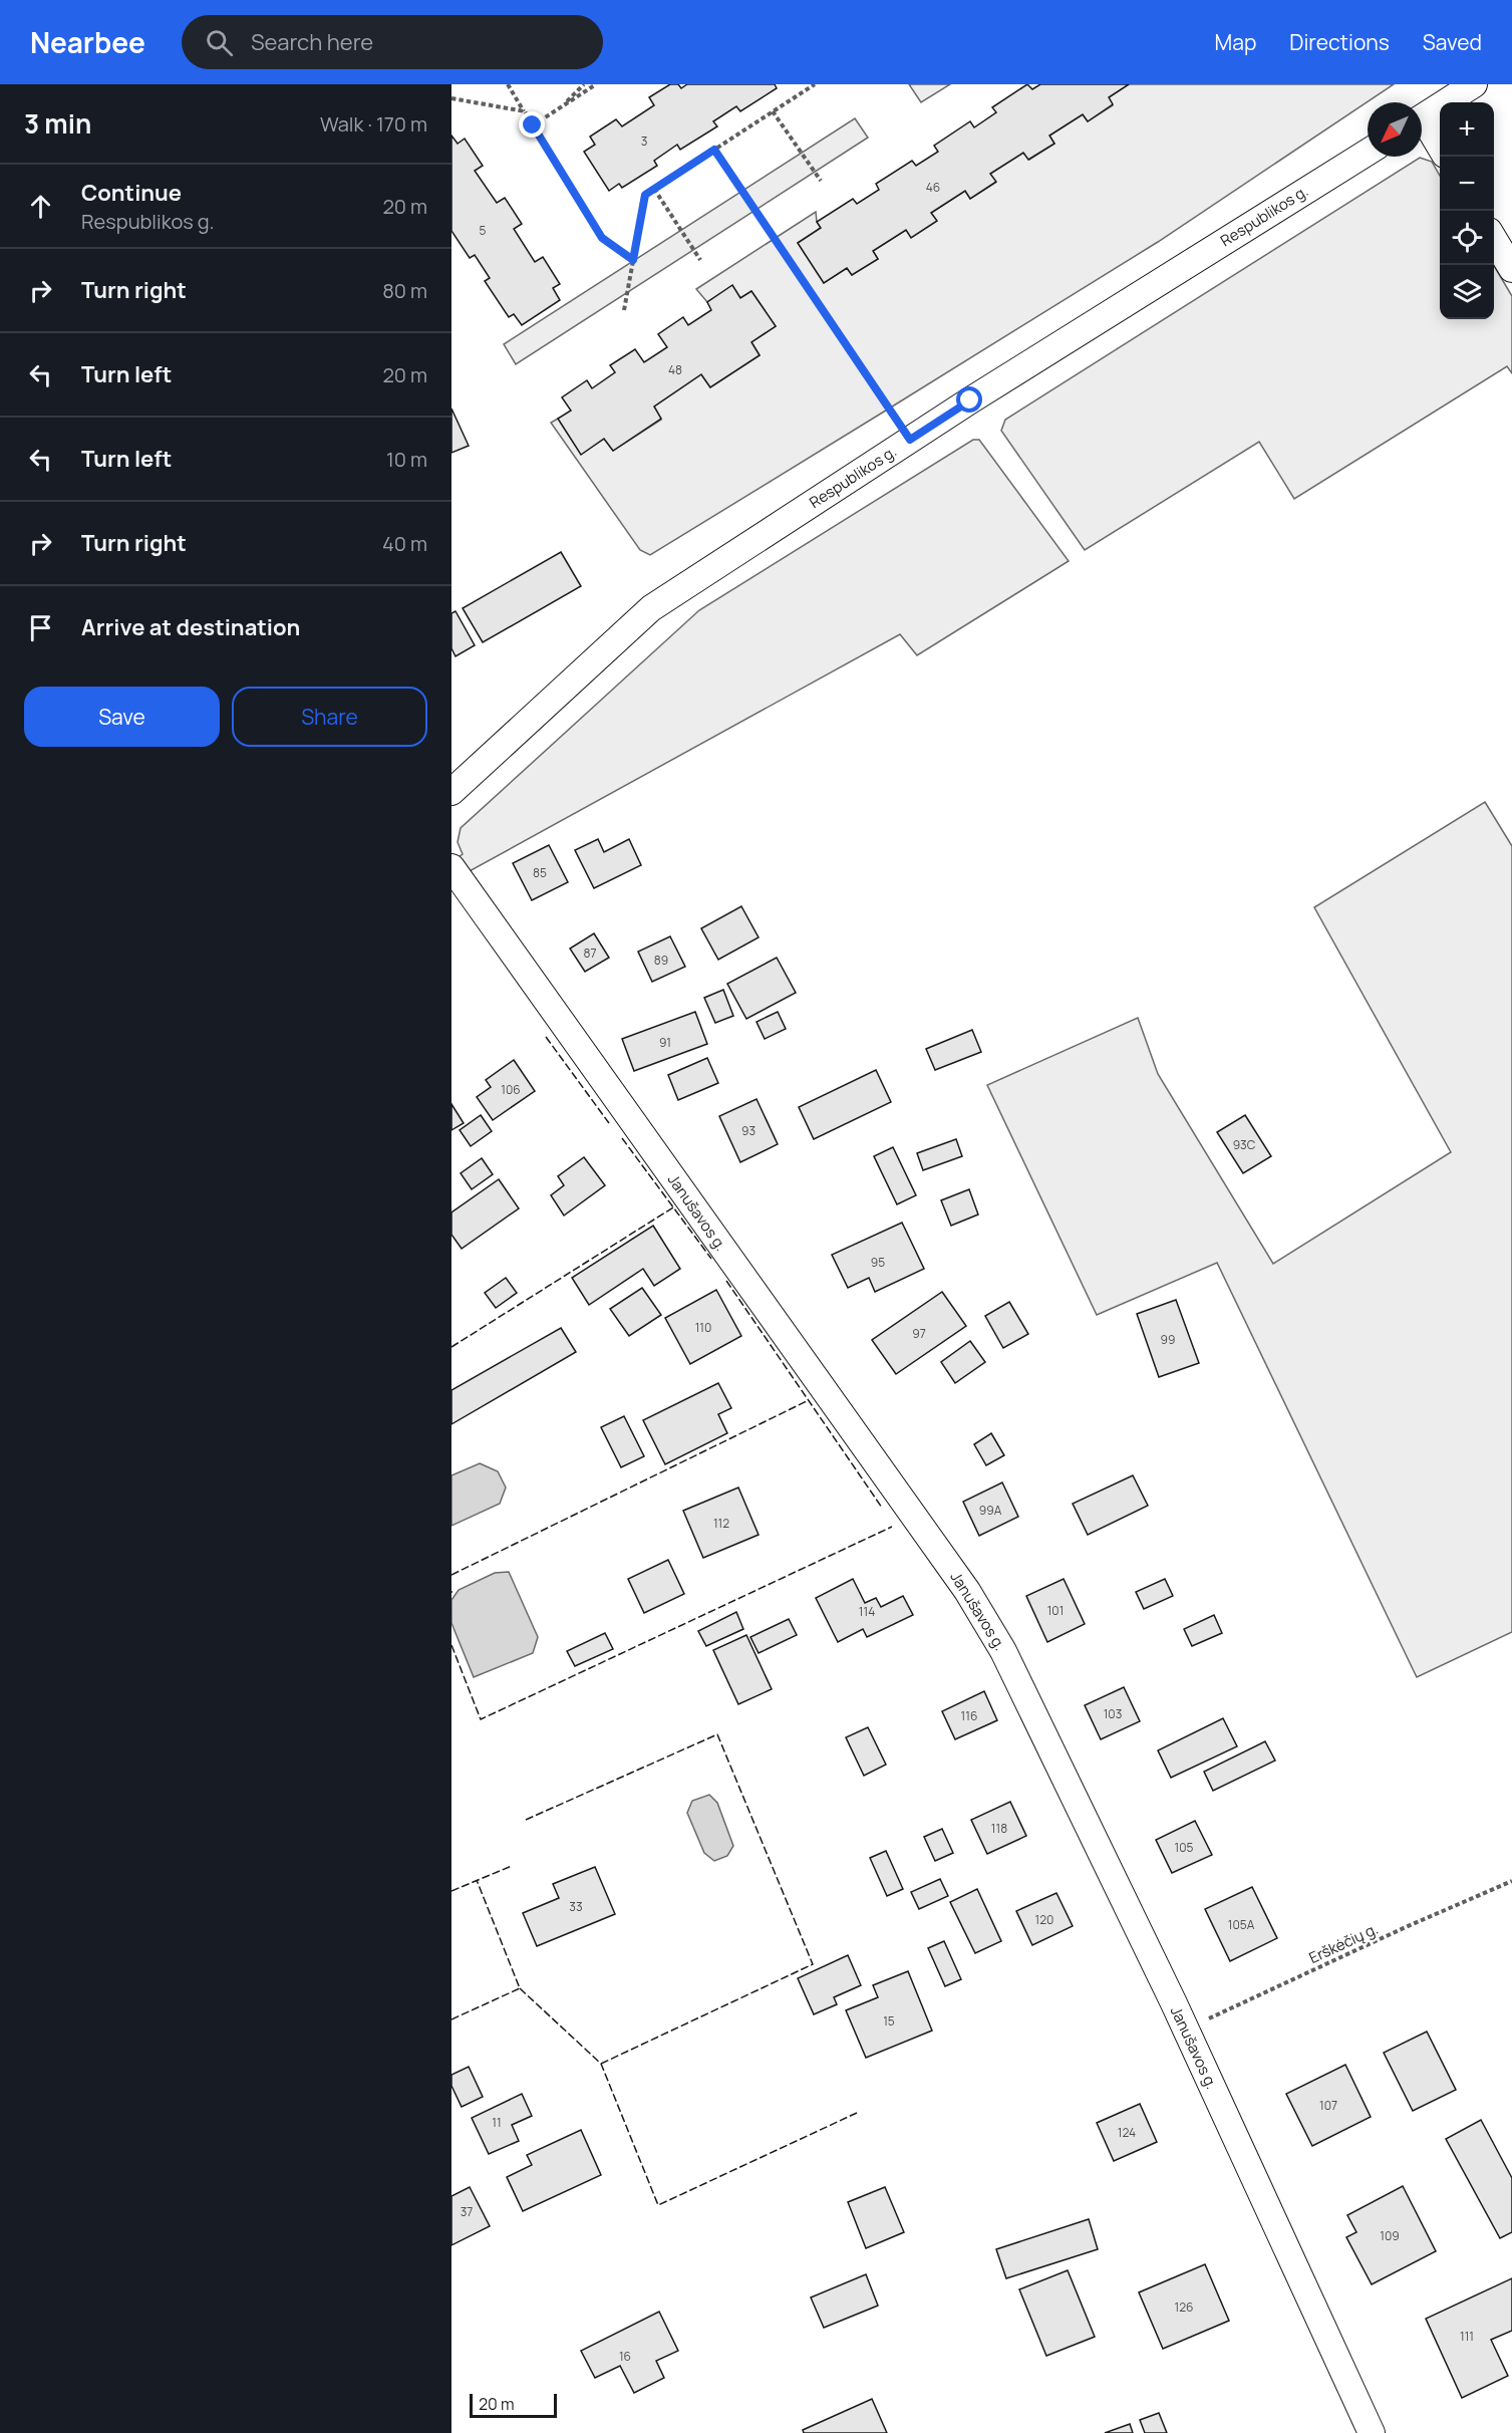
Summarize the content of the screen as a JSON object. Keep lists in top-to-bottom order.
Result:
{
  "streets": {
    "street": ["Respublikos g.", "Janušavos g."],
    "path": ["Erškėčių g."]
  },
  "crossings": [
    ["Janušavos g.", "Erškėčių g."]
  ],
  "house_numbers": [
    "3",
    "46",
    "5",
    "48",
    "85",
    "87",
    "89",
    "91",
    "106",
    "93",
    "93C",
    "95",
    "110",
    "97",
    "99",
    "99A",
    "112",
    "101",
    "114",
    "103",
    "116",
    "118",
    "105",
    "33",
    "120",
    "105A",
    "15",
    "107",
    "11",
    "124",
    "37",
    "109",
    "126",
    "111",
    "16"
  ],
  "scale_bar": "20 m",
  "north": "bottom left",
  "page": {
    "header": "Nearbee",
    "search": "Search here",
    "nav": ["Map", "Directions", "Saved"],
    "heading": ["3 min", "Walk · 170 m"],
    "map_buttons": ["+", "−"],
    "list": [
      ["Continue", "Respublikos g.", "20 m"],
      ["Turn right", "80 m"],
      ["Turn left", "20 m"],
      ["Turn left", "10 m"],
      ["Turn right", "40 m"],
      "Arrive at destination"
    ],
    "buttons": ["Save", "Share"],
    "scale": "20 m"
  }
}
